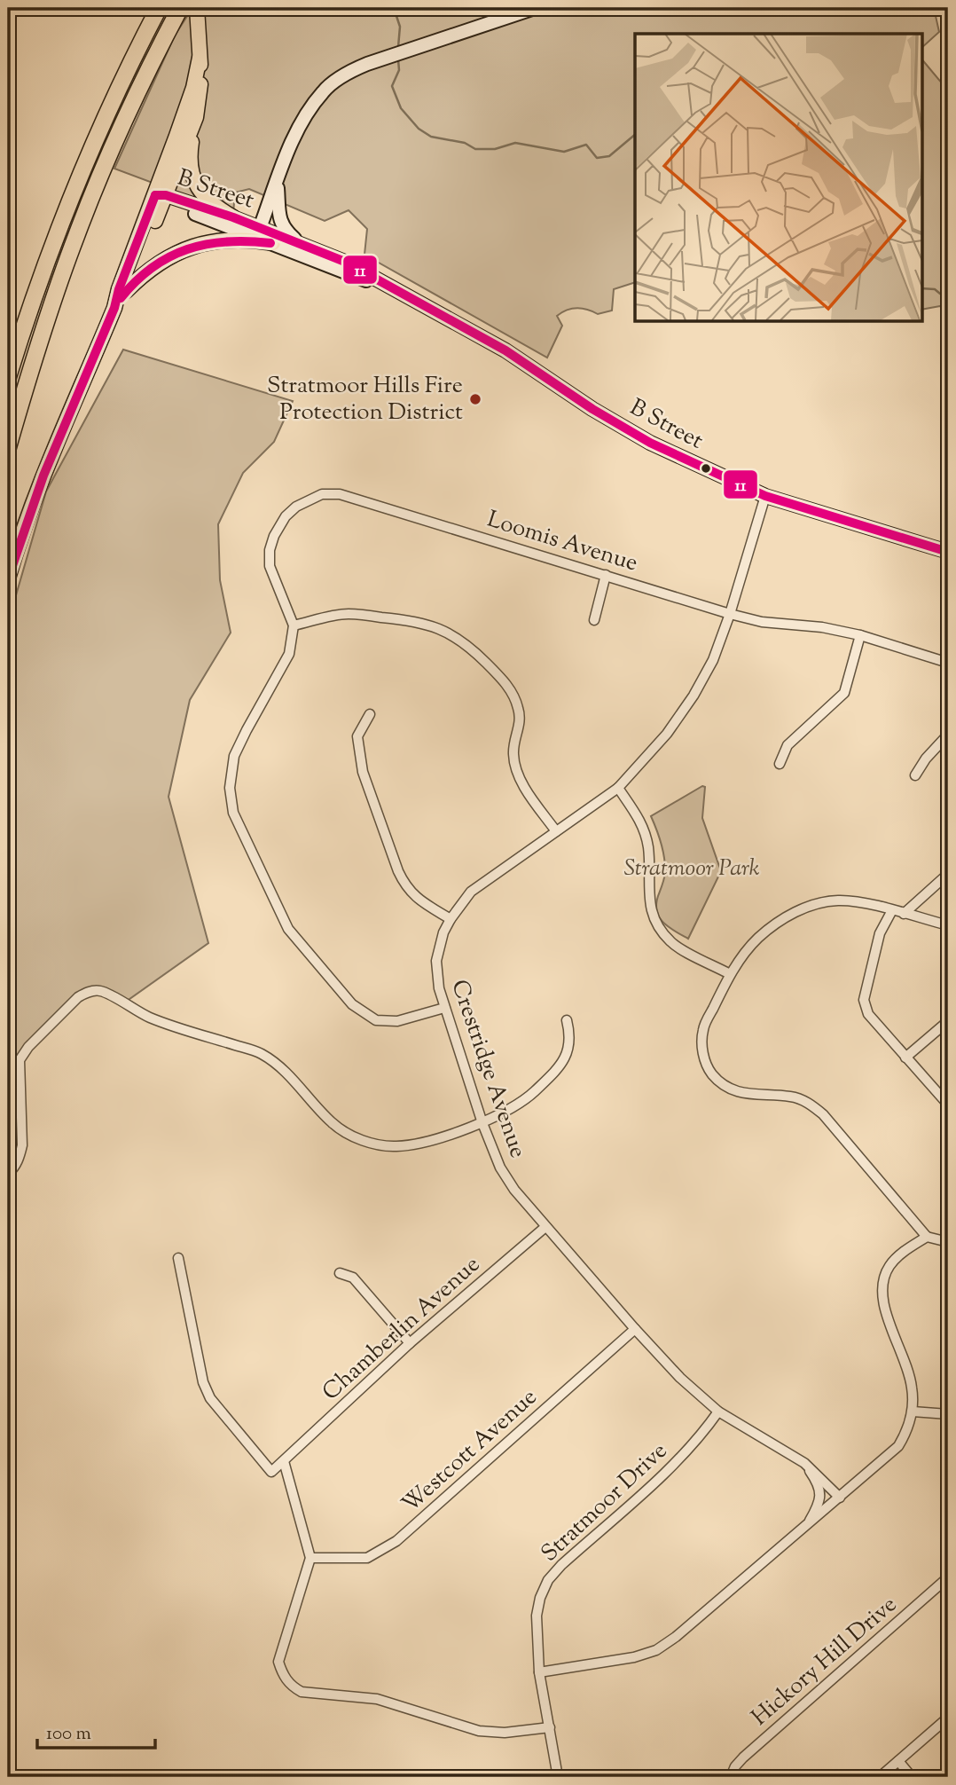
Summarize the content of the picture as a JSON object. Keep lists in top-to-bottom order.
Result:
{
  "streets": {
    "main road": ["B Street"],
    "street": [
      "Loomis Avenue",
      "Crestridge Avenue",
      "Chamberlin Avenue",
      "Westcott Avenue",
      "Stratmoor Drive",
      "Hickory Hill Drive"
    ]
  },
  "crossings": [
    ["B Street", "Crestridge Avenue"],
    ["Loomis Avenue", "Crestridge Avenue"],
    ["Crestridge Avenue", "Chamberlin Avenue"],
    ["Crestridge Avenue", "Westcott Avenue"],
    ["Crestridge Avenue", "Stratmoor Drive"]
  ],
  "parks": ["Stratmoor Park"],
  "places": ["Stratmoor Hills Fire Protection District"],
  "lines": ["transit line 11"],
  "scale_bar": "100 m"
}
